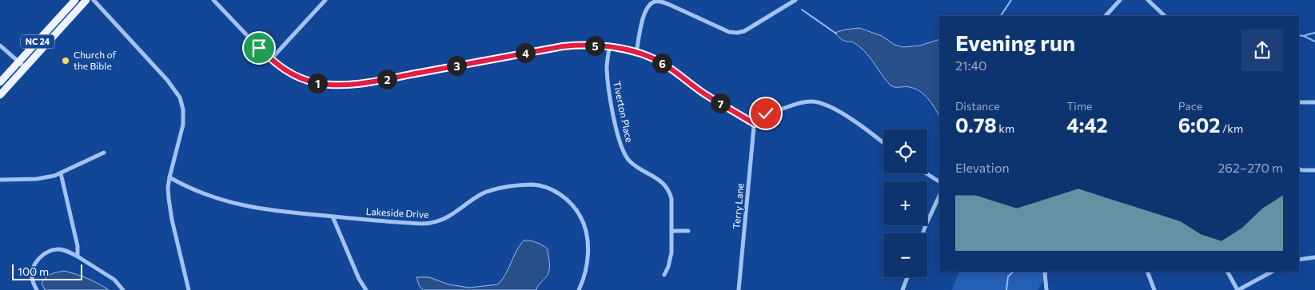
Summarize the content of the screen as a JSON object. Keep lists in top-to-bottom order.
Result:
{
  "streets": {
    "main road": ["NC 24"],
    "street": ["Tiverton Place", "Terry Lane", "Lakeside Drive"]
  },
  "places": ["Church of the Bible"],
  "scale_bar": "100 m",
  "page": {
    "heading": ["Evening run", "21:40"],
    "pins": [
      "5",
      "4",
      "6",
      "3",
      "2",
      "1",
      "7"
    ],
    "stats": [
      ["Distance", "0.78 km"],
      ["Time", "4:42"],
      ["Pace", "6:02 /km"]
    ],
    "map_buttons": ["+", "−"],
    "chart": ["Elevation", "262–270 m"],
    "scale": "100 m"
  }
}
